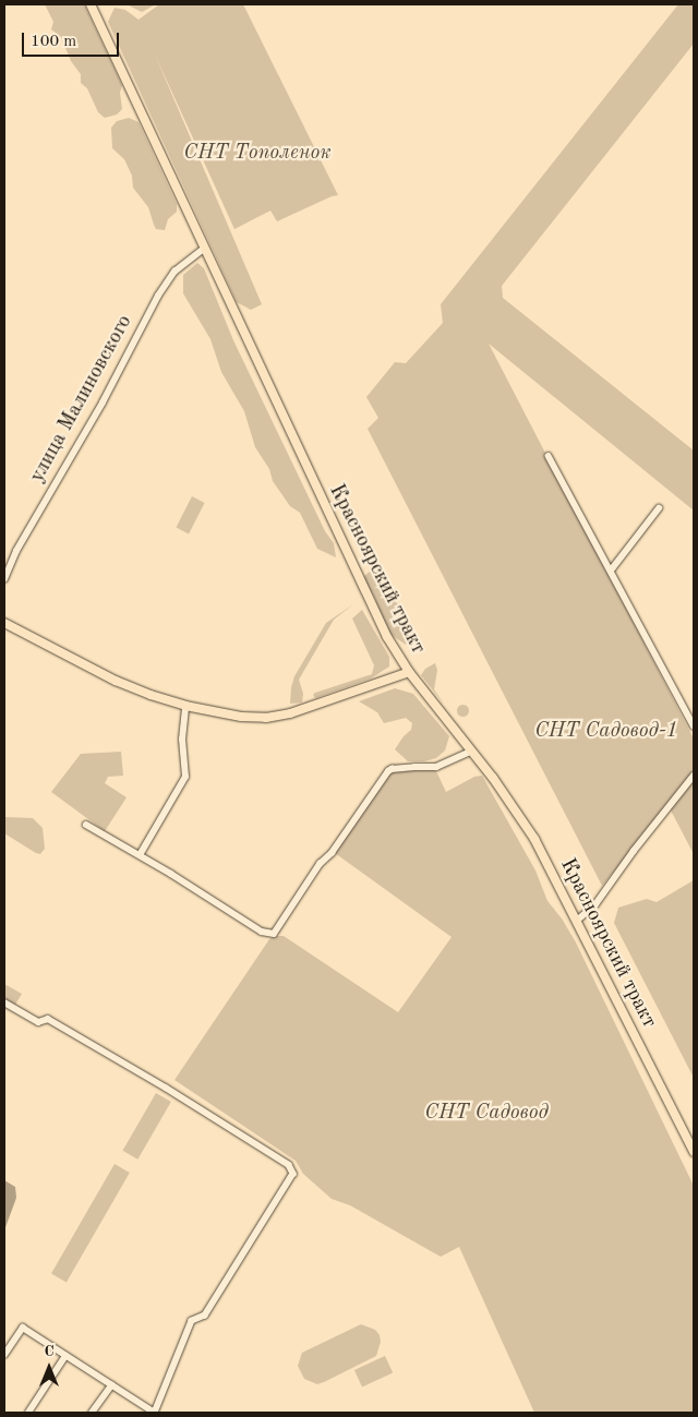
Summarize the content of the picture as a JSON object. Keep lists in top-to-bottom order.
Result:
{
  "streets": {
    "main road": ["Красноярский тракт"],
    "street": ["улица Малиновского"]
  },
  "crossings": [
    ["улица Малиновского", "Красноярский тракт"]
  ],
  "parks": ["СНТ Тополенок", "СНТ Садовод-1", "СНТ Садовод"],
  "scale_bar": "100 m",
  "north": "top"
}
